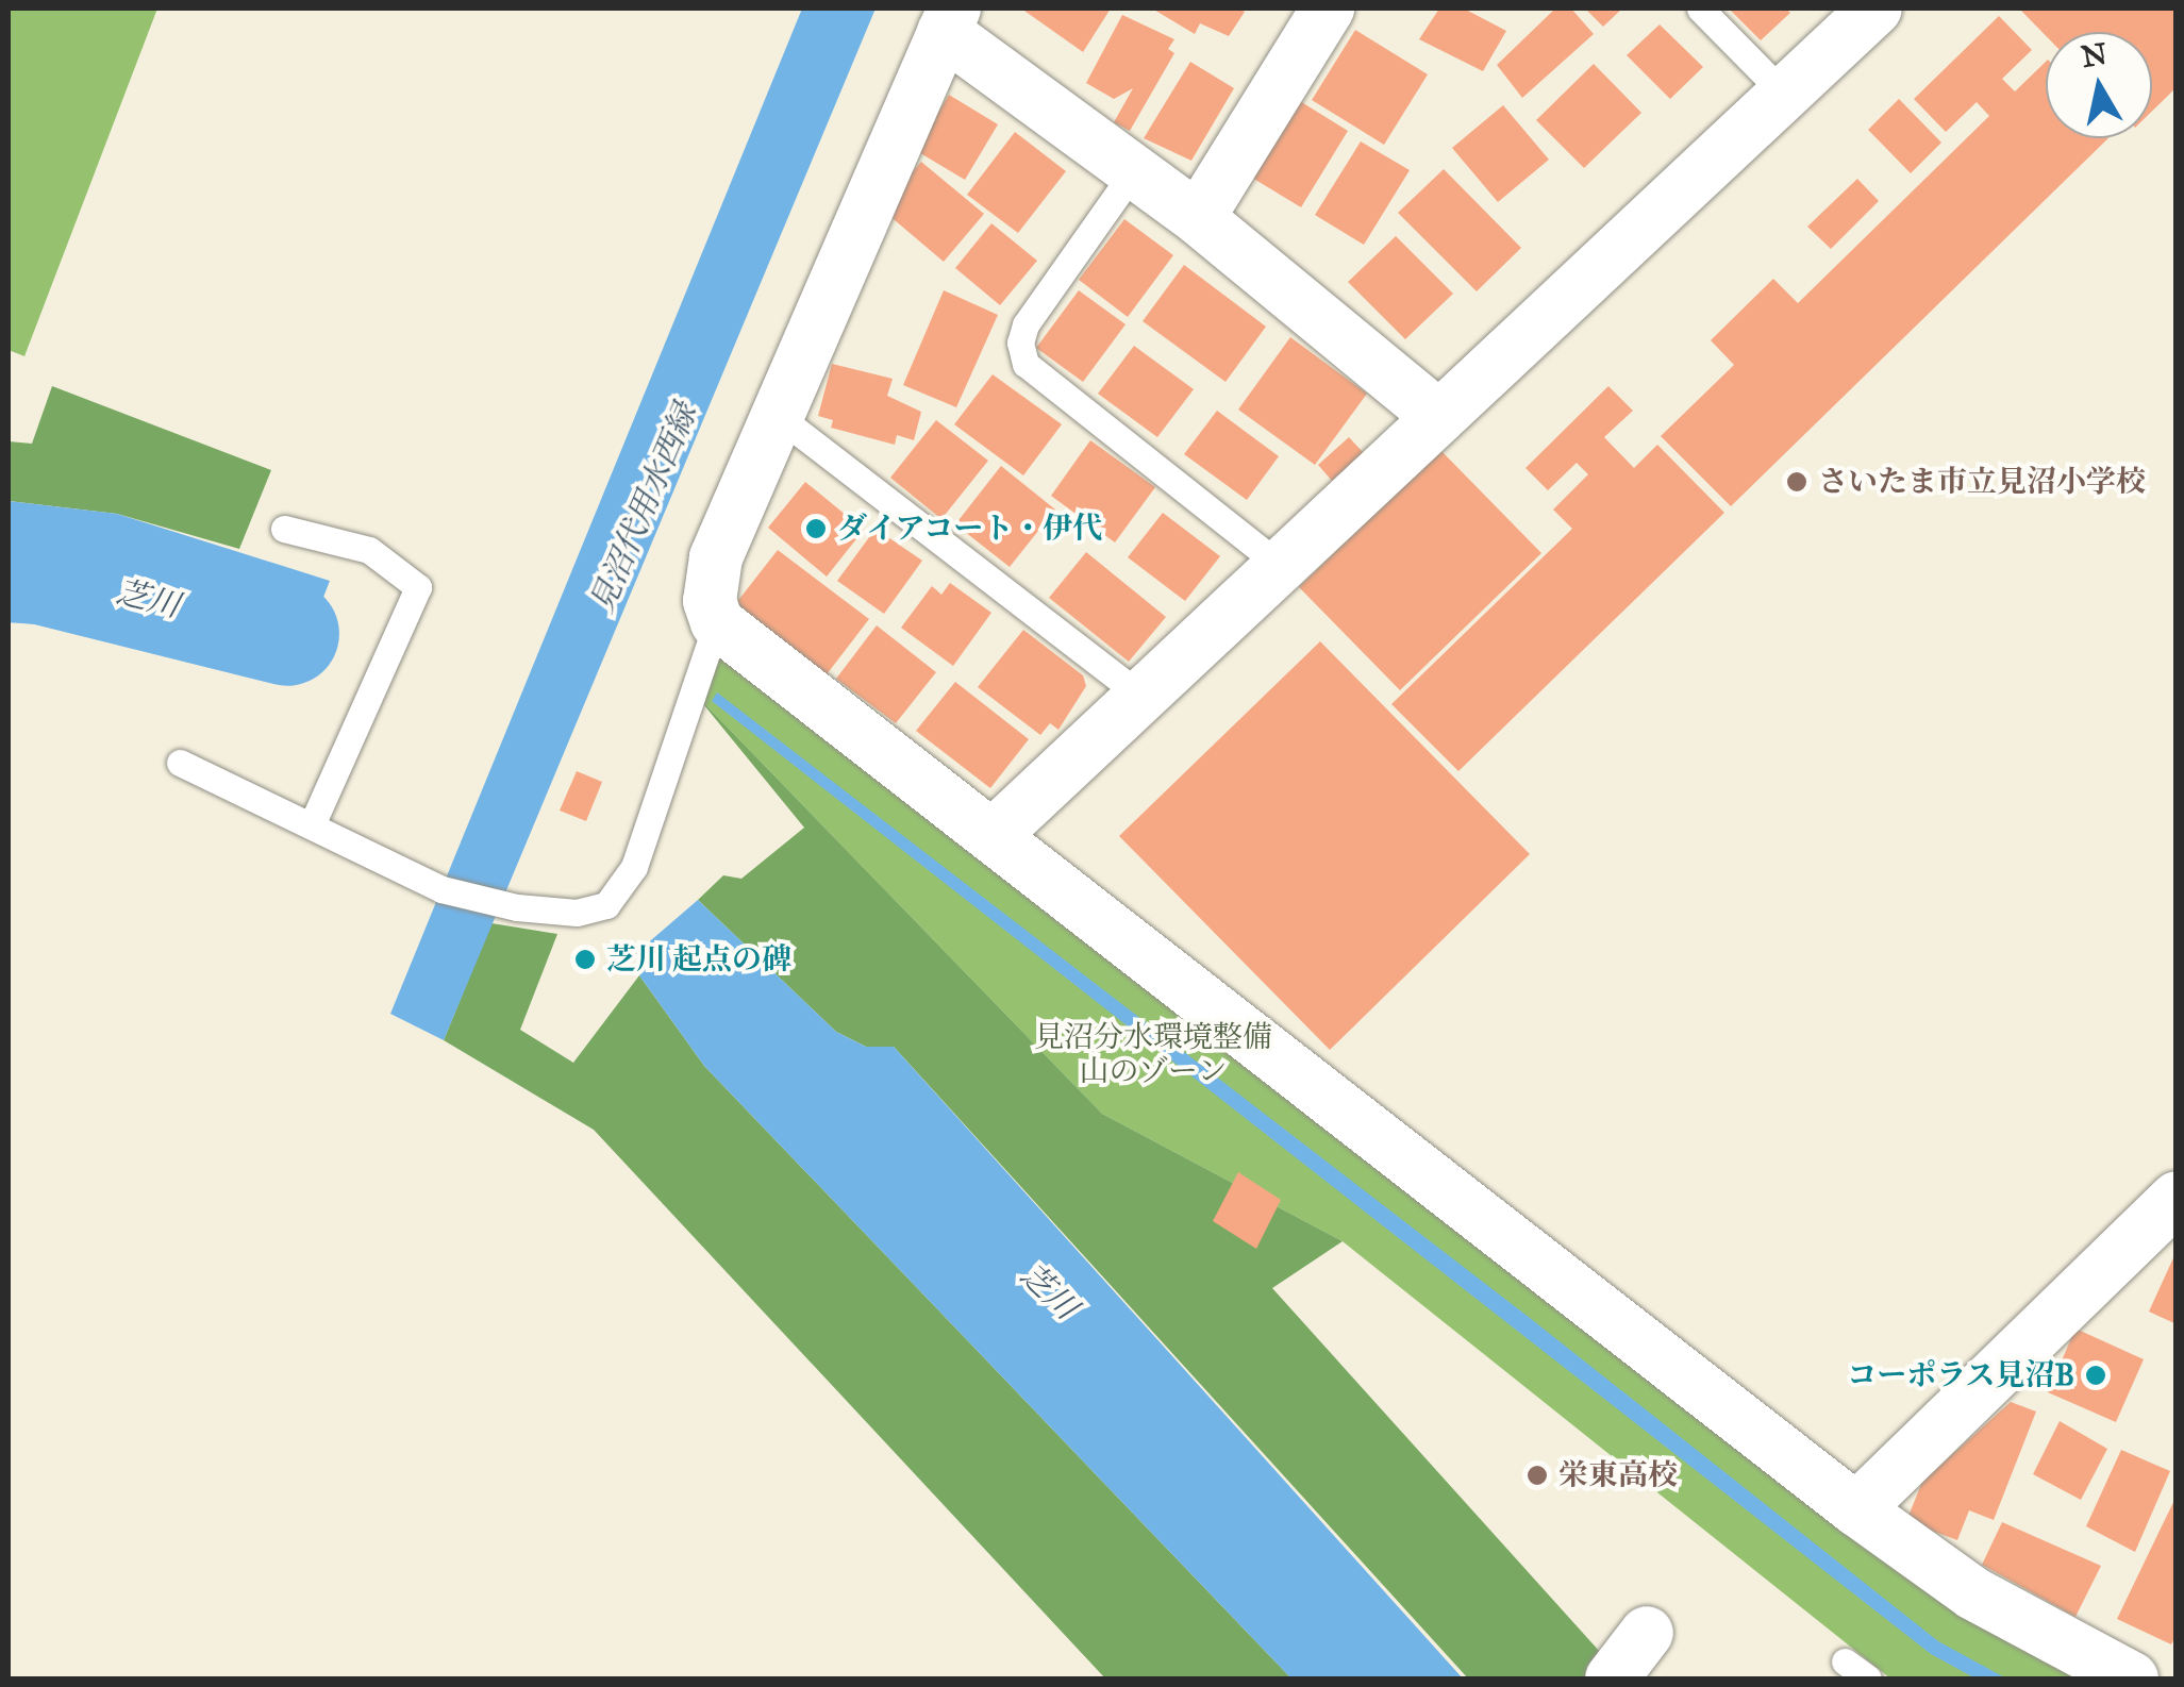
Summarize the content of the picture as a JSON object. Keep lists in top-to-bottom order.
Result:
{
  "water": ["見沼代用水西緑", "芝川"],
  "parks": ["見沼分水環境整備 山のゾーン"],
  "places": [
    "さいたま市立見沼小学校",
    "ダイアコート・伊代",
    "芝川 起点の碑",
    "コーポラス見沼B",
    "栄東高校"
  ],
  "north": "top"
}
